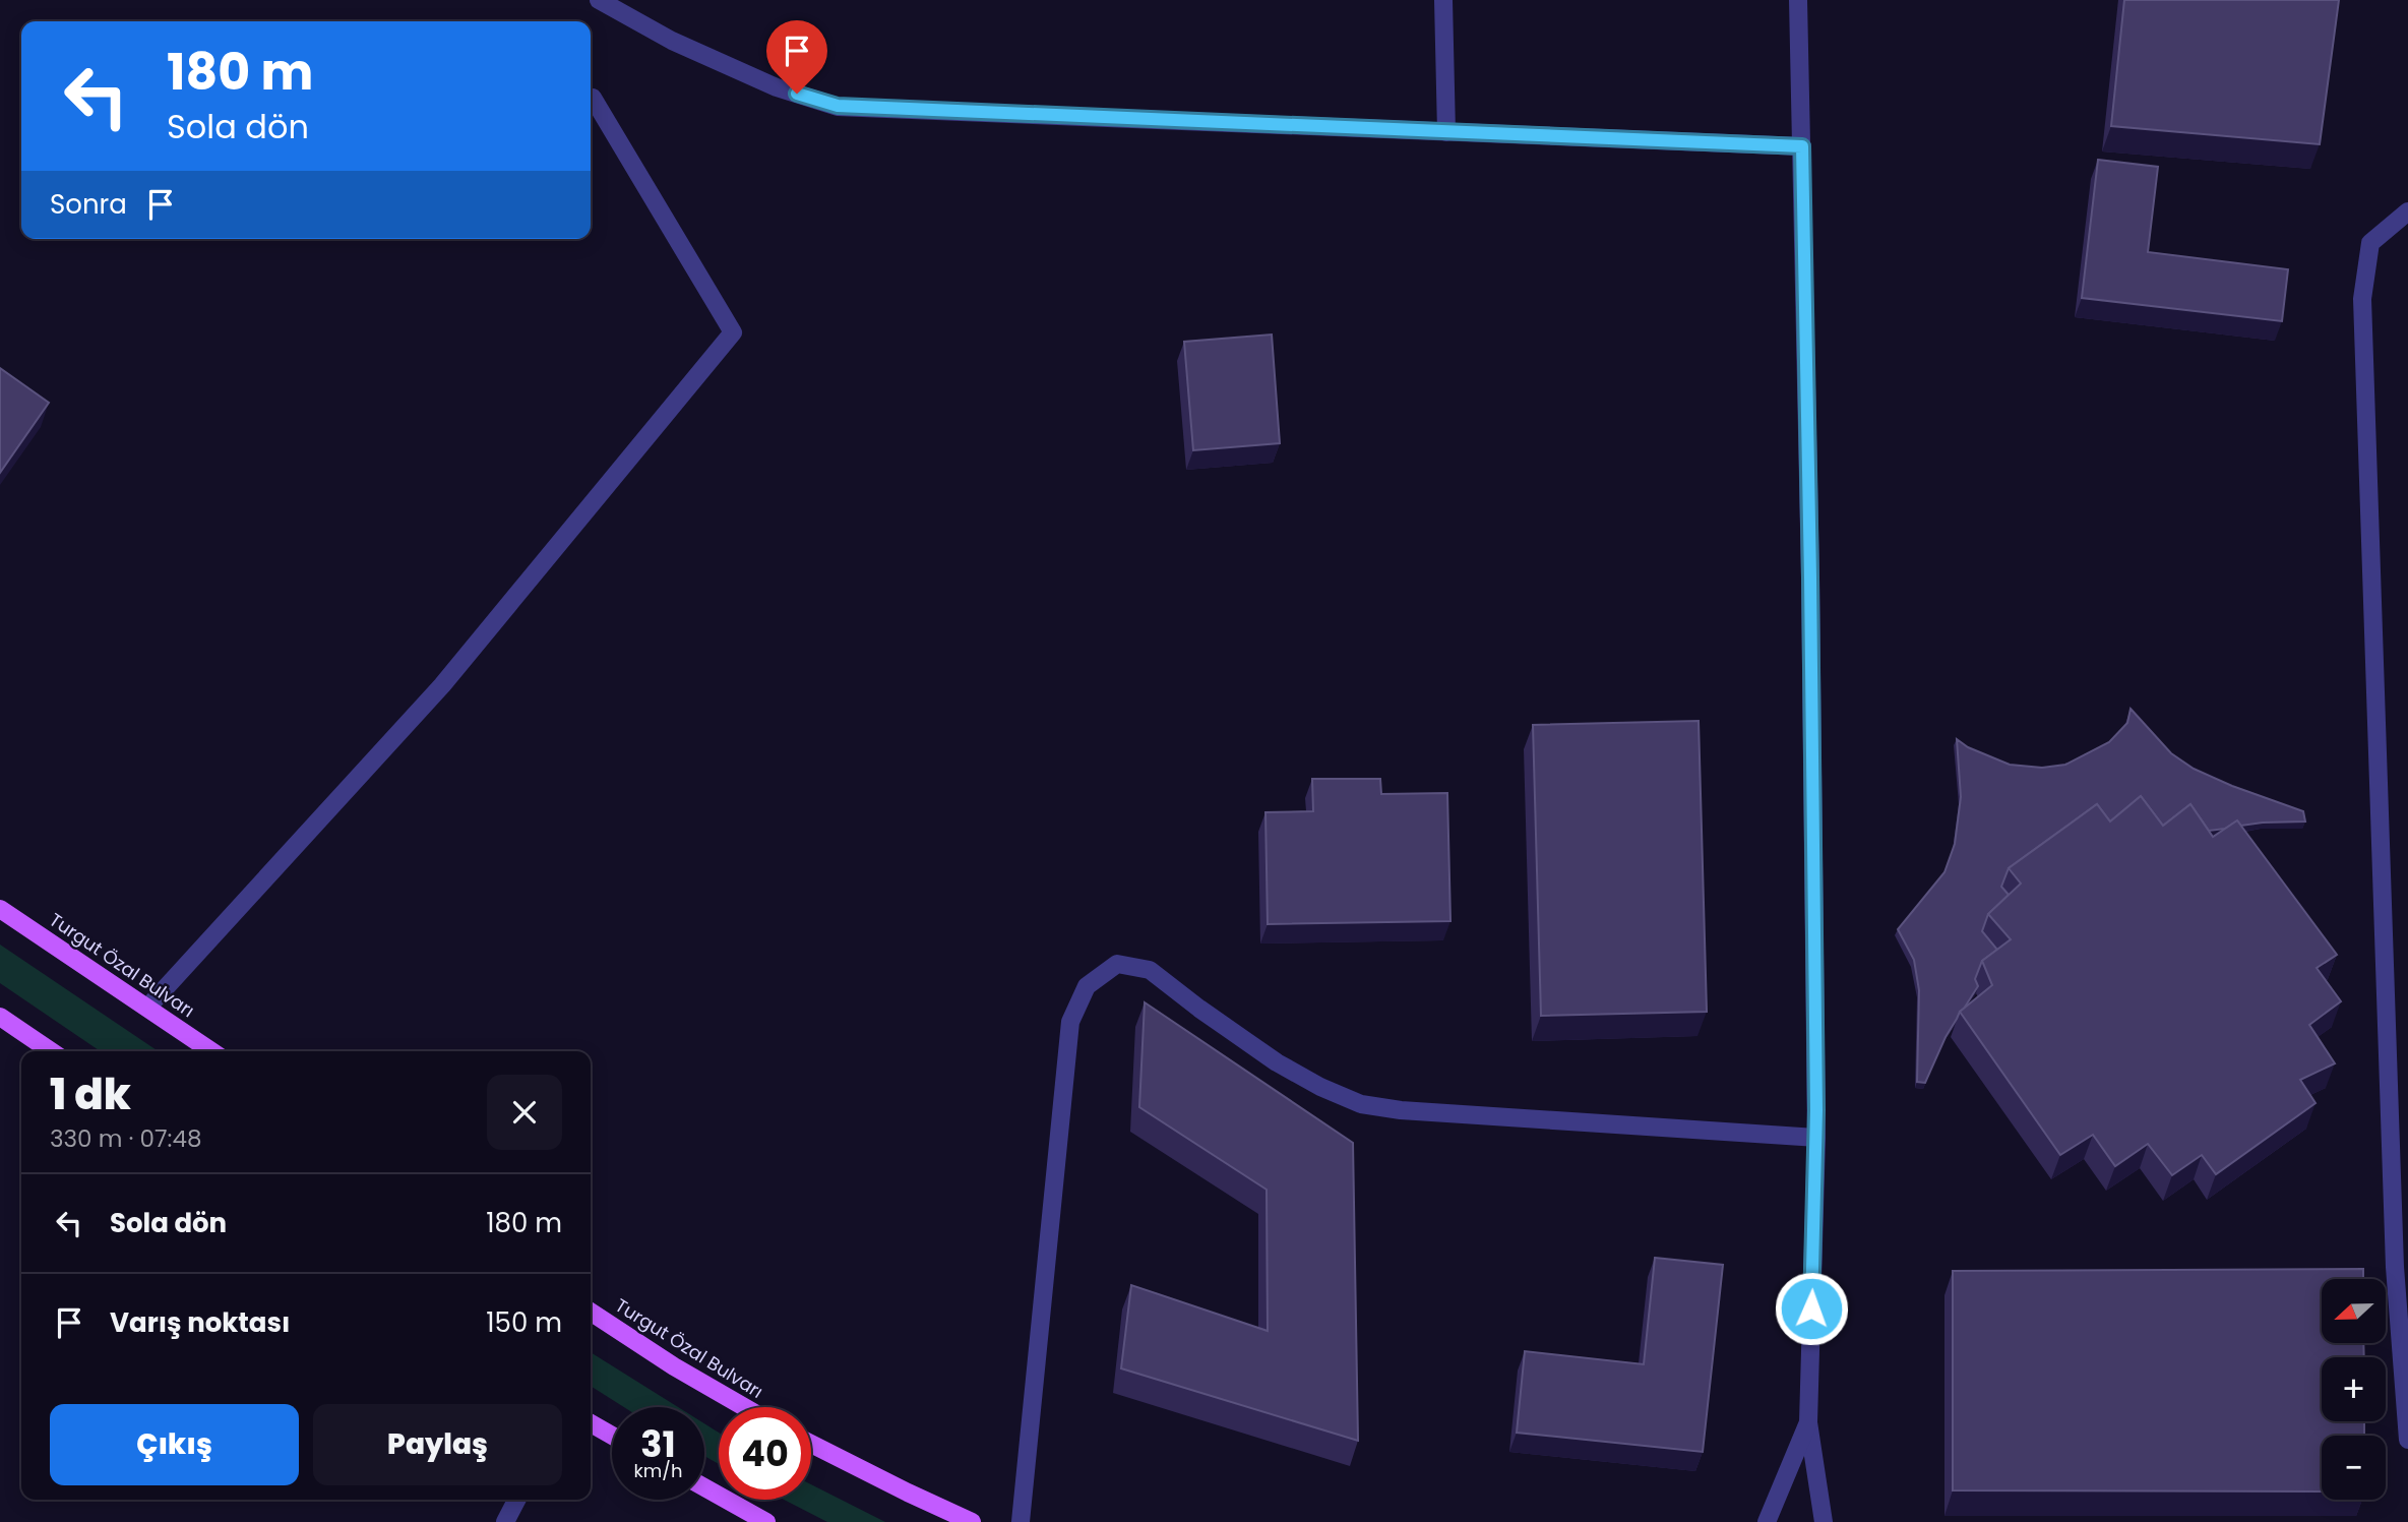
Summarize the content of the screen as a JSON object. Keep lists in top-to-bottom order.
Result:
{
  "streets": {
    "main road": ["Turgut Özal Bulvarı"]
  },
  "north": "left",
  "page": {
    "turn": ["180 m", "Sola dön"],
    "then": "Sonra",
    "heading": ["1 dk", "330 m · 07:48"],
    "list": [
      {
        "name": "Sola dön",
        "value": "180 m"
      },
      {
        "name": "Varış noktası",
        "value": "150 m"
      }
    ],
    "map_buttons": ["+", "−"],
    "buttons": ["Çıkış", "Paylaş"],
    "speed": "31 km/h",
    "limit": "40"
  }
}
